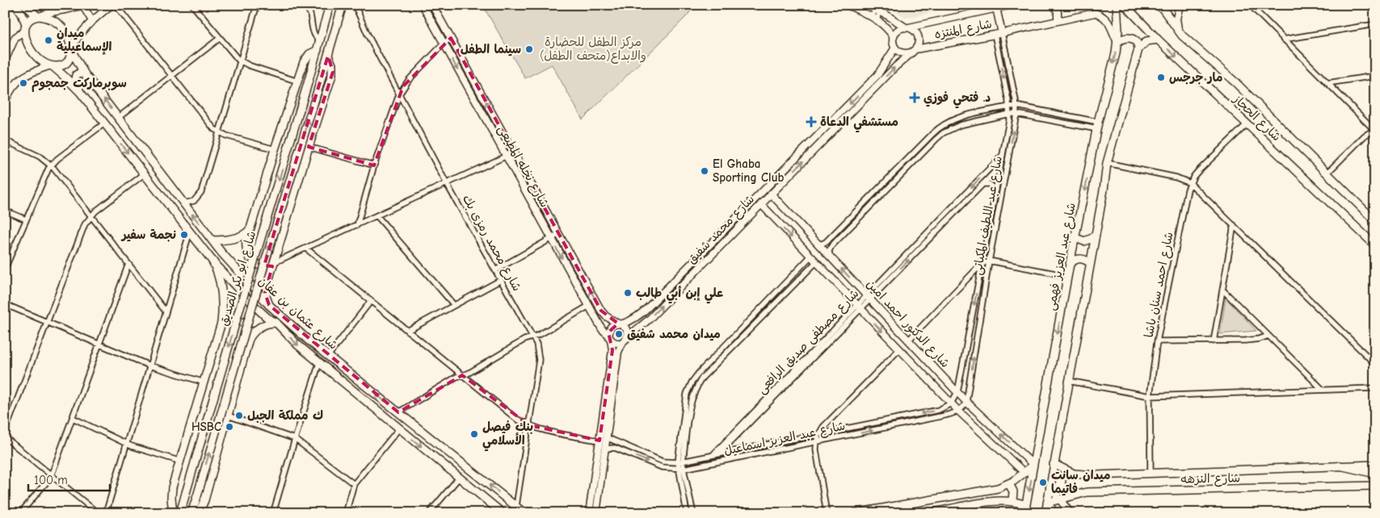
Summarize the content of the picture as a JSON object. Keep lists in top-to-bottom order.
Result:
{
  "streets": {
    "main road": [
      "شارع الحجاز",
      "شارع عبد العزيز فهمى",
      "شارع ابو بكر الصديق",
      "شارع عثمان بن عفان",
      "شارع النزهه"
    ],
    "street": [
      "شارع المنتزه",
      "شارع نخله المطيعى",
      "شارع عبد اللطيف المكباتى",
      "شارع محمد شفيق",
      "شارع محمد رمزى بك",
      "شارع احمد سنان باشا",
      "شارع الدكتور احمد امين",
      "شارع مصطفى صديق الرافعى",
      "شارع عبد العزيز اسماعيل"
    ]
  },
  "crossings": [
    ["شارع المنتزه", "شارع عبد اللطيف المكباتى"],
    ["شارع المنتزه", "شارع محمد شفيق"],
    ["شارع المنتزه", "شارع عبد العزيز فهمى"],
    ["شارع الحجاز", "شارع احمد سنان باشا"],
    ["شارع نخله المطيعى", "شارع محمد شفيق"],
    ["شارع نخله المطيعى", "شارع عبد العزيز اسماعيل"],
    ["شارع عبد اللطيف المكباتى", "شارع الدكتور احمد امين"],
    ["شارع عبد اللطيف المكباتى", "شارع مصطفى صديق الرافعى"],
    ["شارع محمد شفيق", "شارع الدكتور احمد امين"],
    ["شارع محمد رمزى بك", "شارع عثمان بن عفان"],
    ["شارع عبد العزيز فهمى", "شارع الدكتور احمد امين"],
    ["شارع ابو بكر الصديق", "شارع عثمان بن عفان"],
    ["شارع احمد سنان باشا", "شارع النزهه"],
    ["شارع الدكتور احمد امين", "شارع مصطفى صديق الرافعى"],
    ["شارع الدكتور احمد امين", "شارع عبد العزيز اسماعيل"],
    ["شارع مصطفى صديق الرافعى", "شارع عبد العزيز اسماعيل"]
  ],
  "parks": ["مركز الطفل للحضارة والابداع(متحف الطفل)"],
  "places": {
    "other": [
      "ميدان الإسماعيلية",
      "سينما الطفل",
      "مار جرجس",
      "سوبرماركت جمجوم",
      "El Ghaba Sporting Club",
      "نجمة سفير",
      "علي إبن أبي طالب",
      "ميدان محمد شفيق",
      "ك مملكة الجبل",
      "HSBC",
      "بنك فيصل الأسلامي",
      "ميدان سانت فاتيما"
    ],
    "health": ["د. فتحي فوزي", "مستشفي الدعاة"]
  },
  "scale_bar": "100 m"
}
